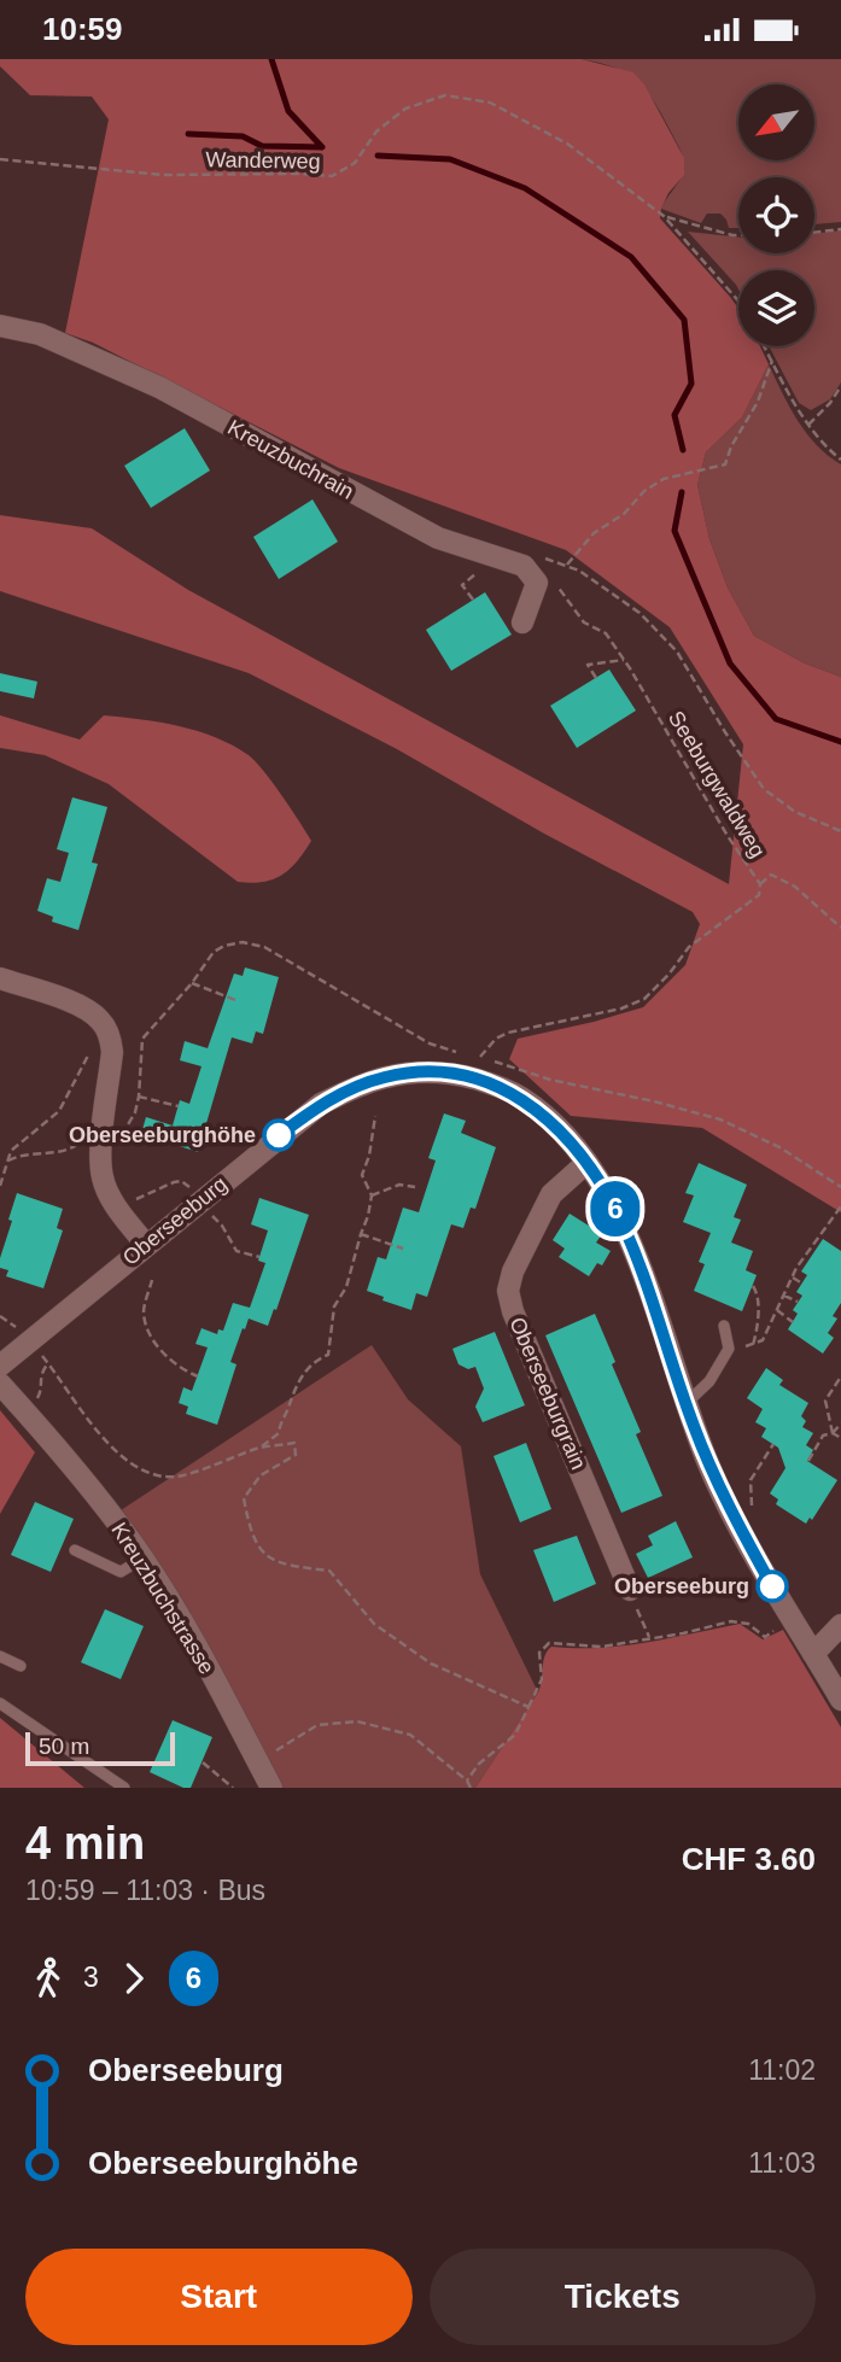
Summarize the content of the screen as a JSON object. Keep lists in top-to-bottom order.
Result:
{
  "streets": {
    "street": [
      "Kreuzbuchrain",
      "Oberseeburg",
      "Oberseeburgrain",
      "Kreuzbuchstrasse"
    ],
    "path": ["Wanderweg", "Seeburgwaldweg"]
  },
  "crossings": [
    ["Kreuzbuchrain", "Seeburgwaldweg"],
    ["Oberseeburg", "Oberseeburgrain"]
  ],
  "places": ["Oberseeburghöhe", "Oberseeburg"],
  "lines": ["bus line 6"],
  "scale_bar": "50 m",
  "north": "bottom left",
  "page": {
    "status": "10:59",
    "on_map": "6",
    "scale": "50 m",
    "heading": ["4 min", "10:59 – 11:03 · Bus", "CHF 3.60"],
    "legs": ["3", "6"],
    "list": [
      {
        "name": "Oberseeburg",
        "value": "11:02"
      },
      {
        "name": "Oberseeburghöhe",
        "value": "11:03"
      }
    ],
    "buttons": ["Start", "Tickets"]
  }
}
